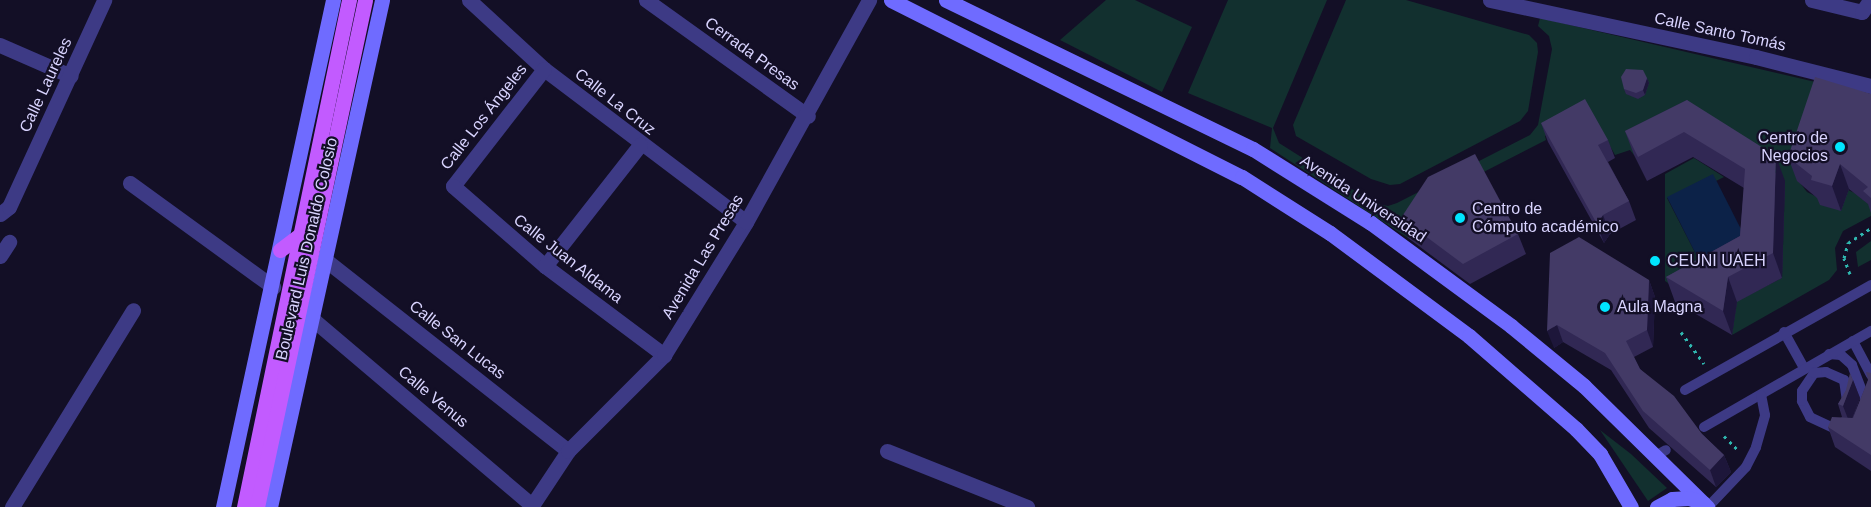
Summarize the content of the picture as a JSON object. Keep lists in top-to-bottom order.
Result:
{
  "streets": {
    "street": [
      "Calle Santo Tomás",
      "Cerrada Presas",
      "Calle Laureles",
      "Calle La Cruz",
      "Calle Los Ángeles",
      "Avenida Universidad",
      "Boulevard Luis Donaldo Colosio",
      "Avenida Las Presas",
      "Calle Juan Aldama",
      "Calle San Lucas",
      "Calle Venus"
    ]
  },
  "crossings": [
    ["Cerrada Presas", "Avenida Las Presas"],
    ["Calle La Cruz", "Calle Los Ángeles"],
    ["Calle La Cruz", "Avenida Las Presas"],
    ["Calle Los Ángeles", "Calle Juan Aldama"],
    ["Boulevard Luis Donaldo Colosio", "Calle San Lucas"],
    ["Boulevard Luis Donaldo Colosio", "Calle Venus"],
    ["Avenida Las Presas", "Calle Juan Aldama"],
    ["Avenida Las Presas", "Calle San Lucas"],
    ["Avenida Las Presas", "Calle Venus"]
  ],
  "places": [
    "Centro de Negocios",
    "Centro de Cómputo académico",
    "CEUNI UAEH",
    "Aula Magna"
  ]
}
